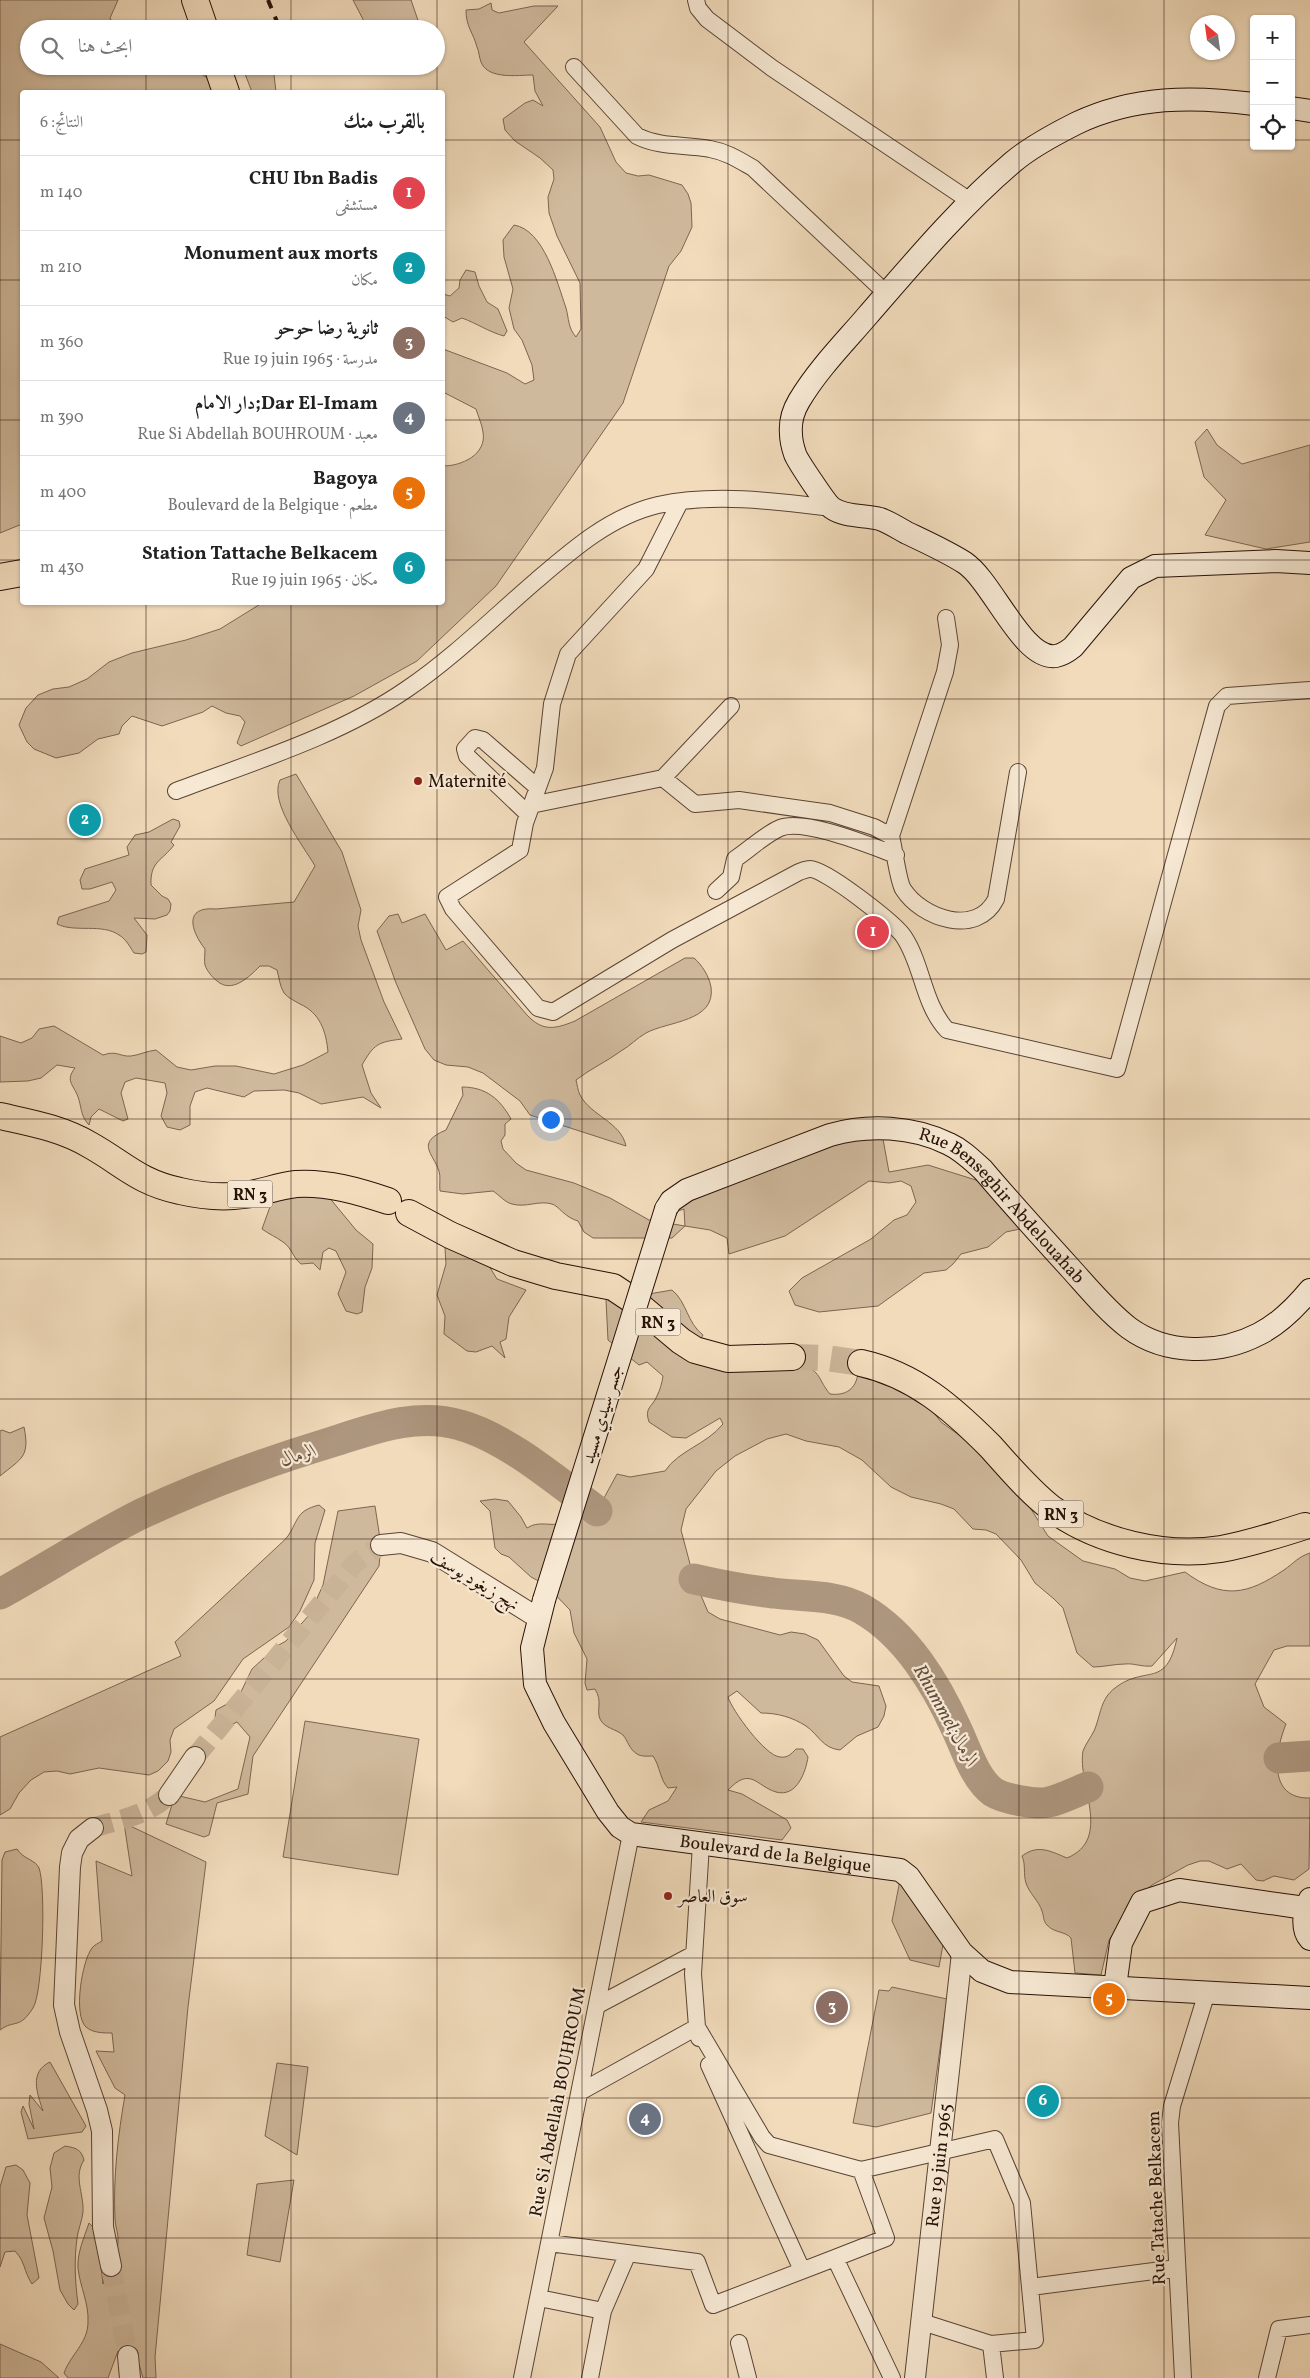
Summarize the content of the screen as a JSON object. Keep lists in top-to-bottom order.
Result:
{
  "streets": {
    "main road": [
      "RN 3",
      "Rue Benseghir Abdelouahab",
      "جسر سيدي مسيد",
      "Boulevard de la Belgique"
    ],
    "street": [
      "نهج زيغود يوسف",
      "Rue Si Abdellah BOUHROUM",
      "Rue 19 juin 1965",
      "Rue Tatache Belkacem"
    ]
  },
  "crossings": [
    ["Rue Benseghir Abdelouahab", "جسر سيدي مسيد"],
    ["جسر سيدي مسيد", "نهج زيغود يوسف"],
    ["Boulevard de la Belgique", "Rue Si Abdellah BOUHROUM"],
    ["Boulevard de la Belgique", "Rue 19 juin 1965"],
    ["Boulevard de la Belgique", "Rue Tatache Belkacem"]
  ],
  "water": ["الرمال", "Rhummel;الرمال"],
  "places": ["Maternité", "سوق العاصر"],
  "north": "top left",
  "page": {
    "map_buttons": ["+", "−"],
    "search": "ابحث هنا",
    "heading": ["بالقرب منك", "النتائج: 6"],
    "list": [
      {
        "mark": "1",
        "name": "CHU Ibn Badis",
        "note": "مستشفى",
        "value": "140 m"
      },
      {
        "mark": "2",
        "name": "Monument aux morts",
        "note": "مكان",
        "value": "210 m"
      },
      {
        "mark": "3",
        "name": "ثانوية رضا حوحو",
        "note": "مدرسة · Rue 19 juin 1965",
        "value": "360 m"
      },
      {
        "mark": "4",
        "name": "Dar El-Imam;دار الامام",
        "note": "معبد · Rue Si Abdellah BOUHROUM",
        "value": "390 m"
      },
      {
        "mark": "5",
        "name": "Bagoya",
        "note": "مطعم · Boulevard de la Belgique",
        "value": "400 m"
      },
      {
        "mark": "6",
        "name": "Station Tattache Belkacem",
        "note": "مكان · Rue 19 juin 1965",
        "value": "430 m"
      }
    ],
    "pins": [
      "2",
      "1",
      "5",
      "3",
      "6",
      "4"
    ]
  }
}
